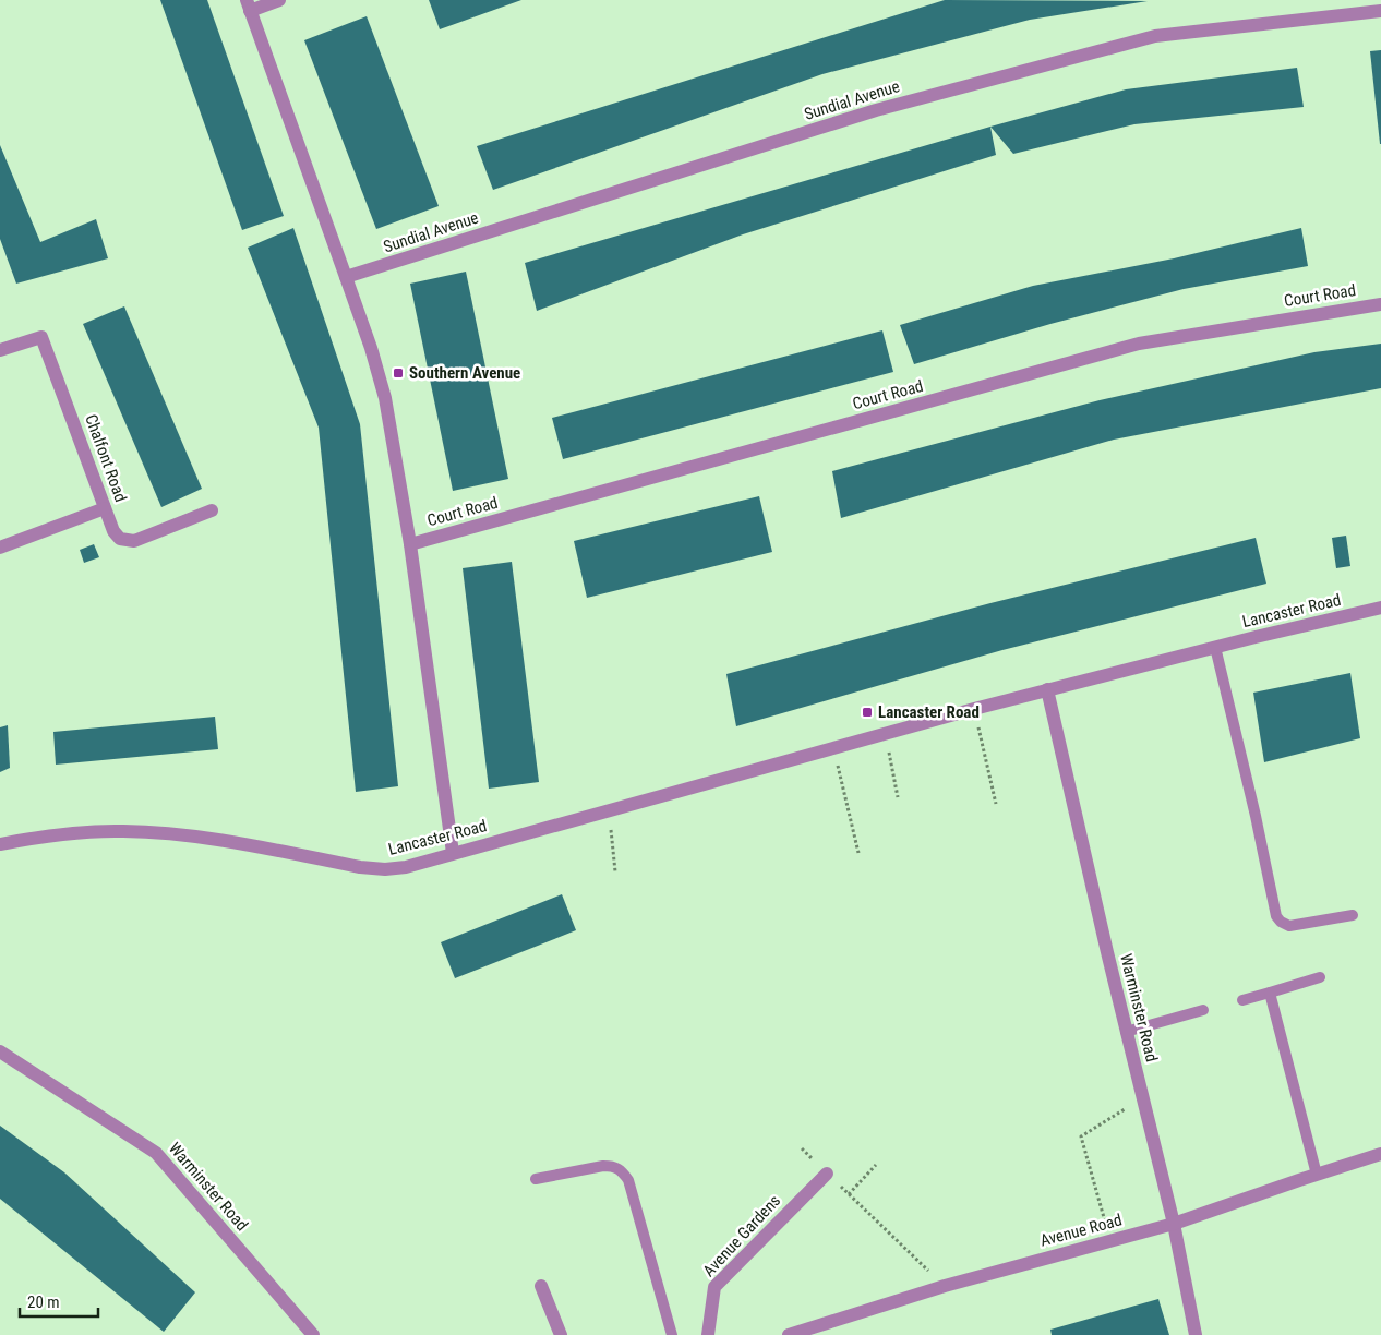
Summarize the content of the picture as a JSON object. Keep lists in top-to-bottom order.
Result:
{
  "streets": {
    "street": [
      "Sundial Avenue",
      "Court Road",
      "Chalfont Road",
      "Lancaster Road",
      "Warminster Road",
      "Avenue Road",
      "Avenue Gardens"
    ]
  },
  "crossings": [
    ["Lancaster Road", "Warminster Road"],
    ["Warminster Road", "Avenue Road"]
  ],
  "places": {
    "transit": ["Southern Avenue", "Lancaster Road"]
  },
  "scale_bar": "20 m"
}
